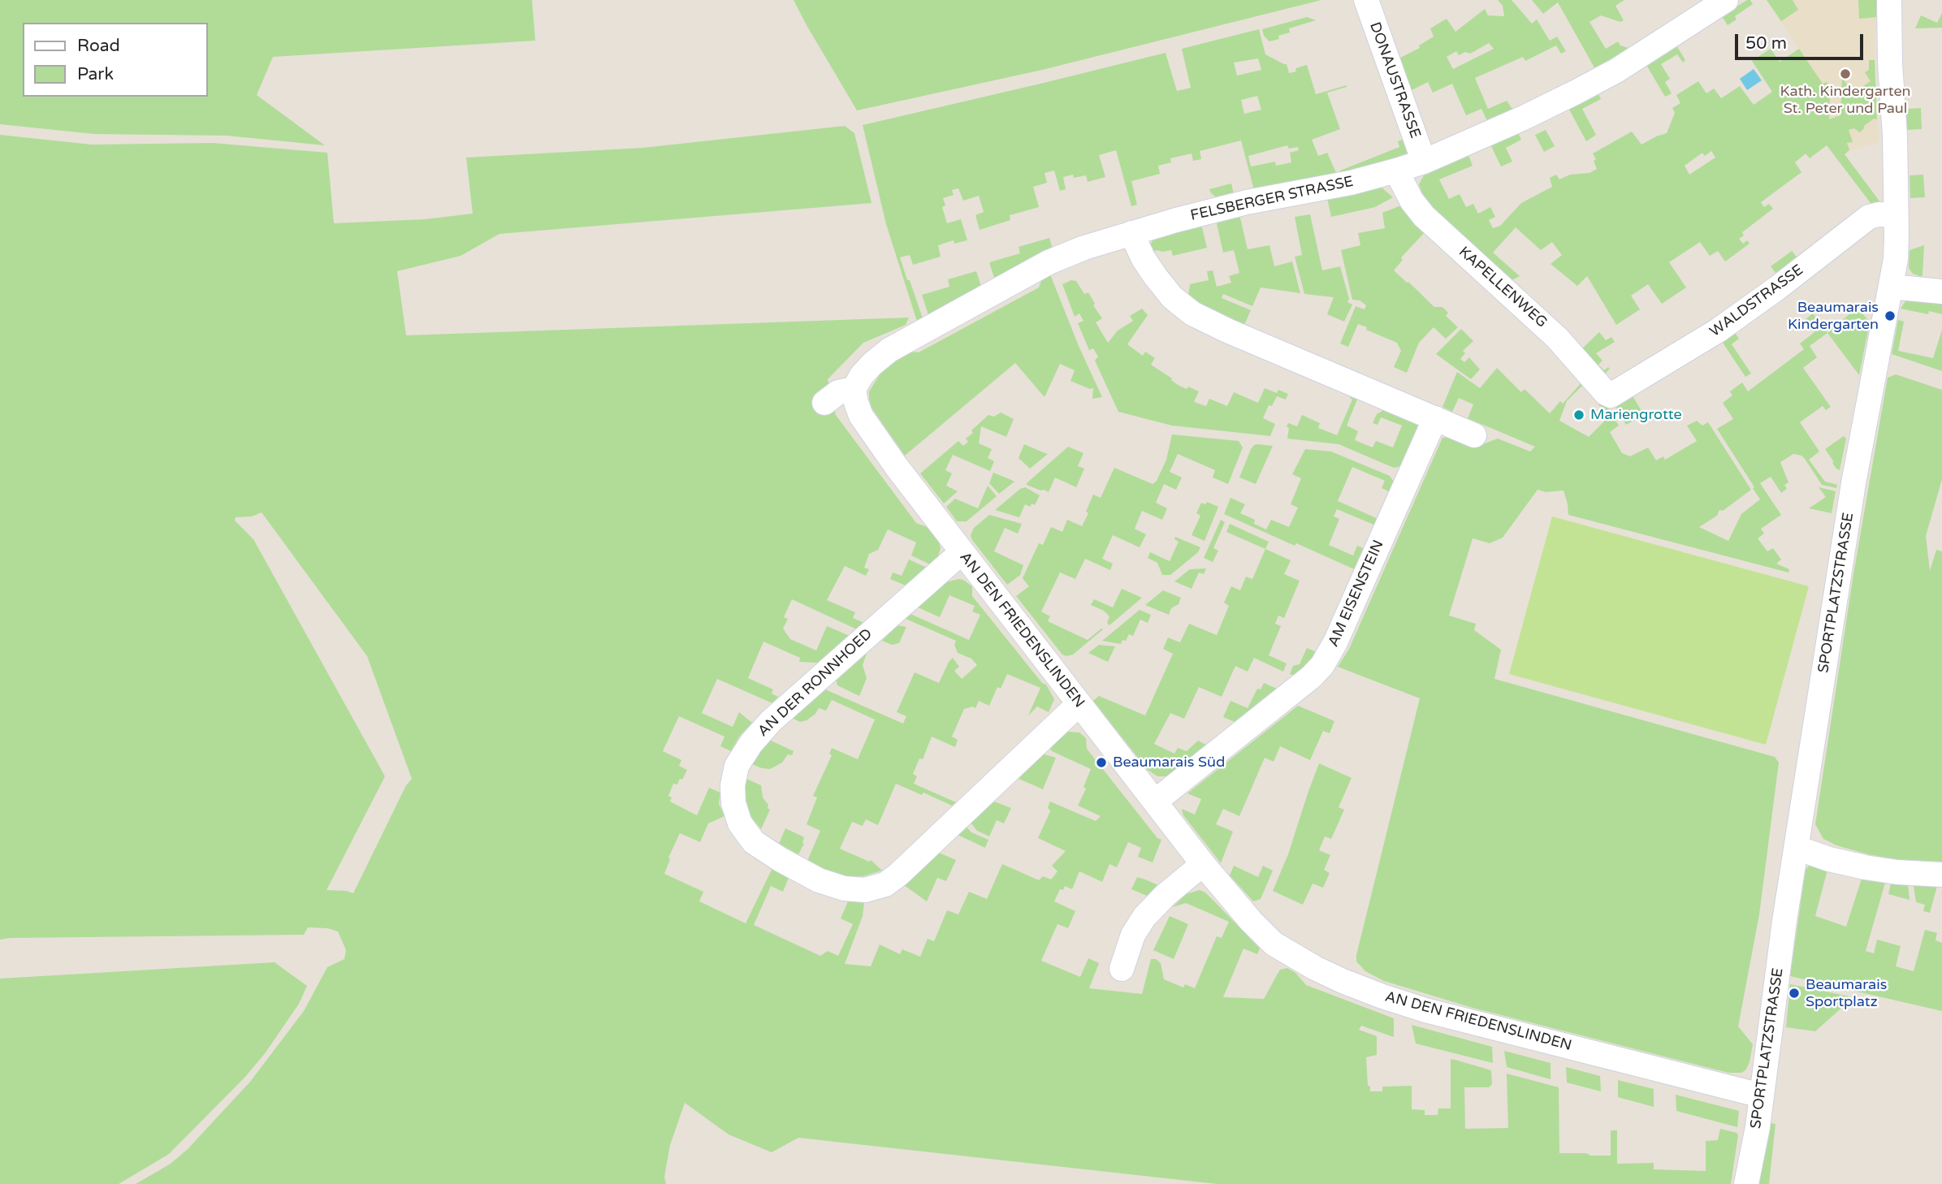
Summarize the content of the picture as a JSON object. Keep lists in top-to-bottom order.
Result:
{
  "streets": {
    "street": [
      "DONAUSTRASSE",
      "FELSBERGER STRASSE",
      "KAPELLENWEG",
      "WALDSTRASSE",
      "SPORTPLATZSTRASSE",
      "AM EISENSTEIN",
      "AN DEN FRIEDENSLINDEN",
      "AN DER RONNHOED"
    ]
  },
  "crossings": [
    ["DONAUSTRASSE", "FELSBERGER STRASSE"],
    ["FELSBERGER STRASSE", "KAPELLENWEG"],
    ["FELSBERGER STRASSE", "AN DEN FRIEDENSLINDEN"],
    ["KAPELLENWEG", "WALDSTRASSE"],
    ["WALDSTRASSE", "SPORTPLATZSTRASSE"],
    ["SPORTPLATZSTRASSE", "AN DEN FRIEDENSLINDEN"],
    ["AM EISENSTEIN", "AN DEN FRIEDENSLINDEN"],
    ["AN DEN FRIEDENSLINDEN", "AN DER RONNHOED"]
  ],
  "places": [
    "Kath. Kindergarten St. Peter und Paul",
    "Beaumarais Kindergarten",
    "Mariengrotte",
    "Beaumarais Süd",
    "Beaumarais Sportplatz"
  ],
  "legend": ["Road", "Park"],
  "scale_bar": "50 m"
}
